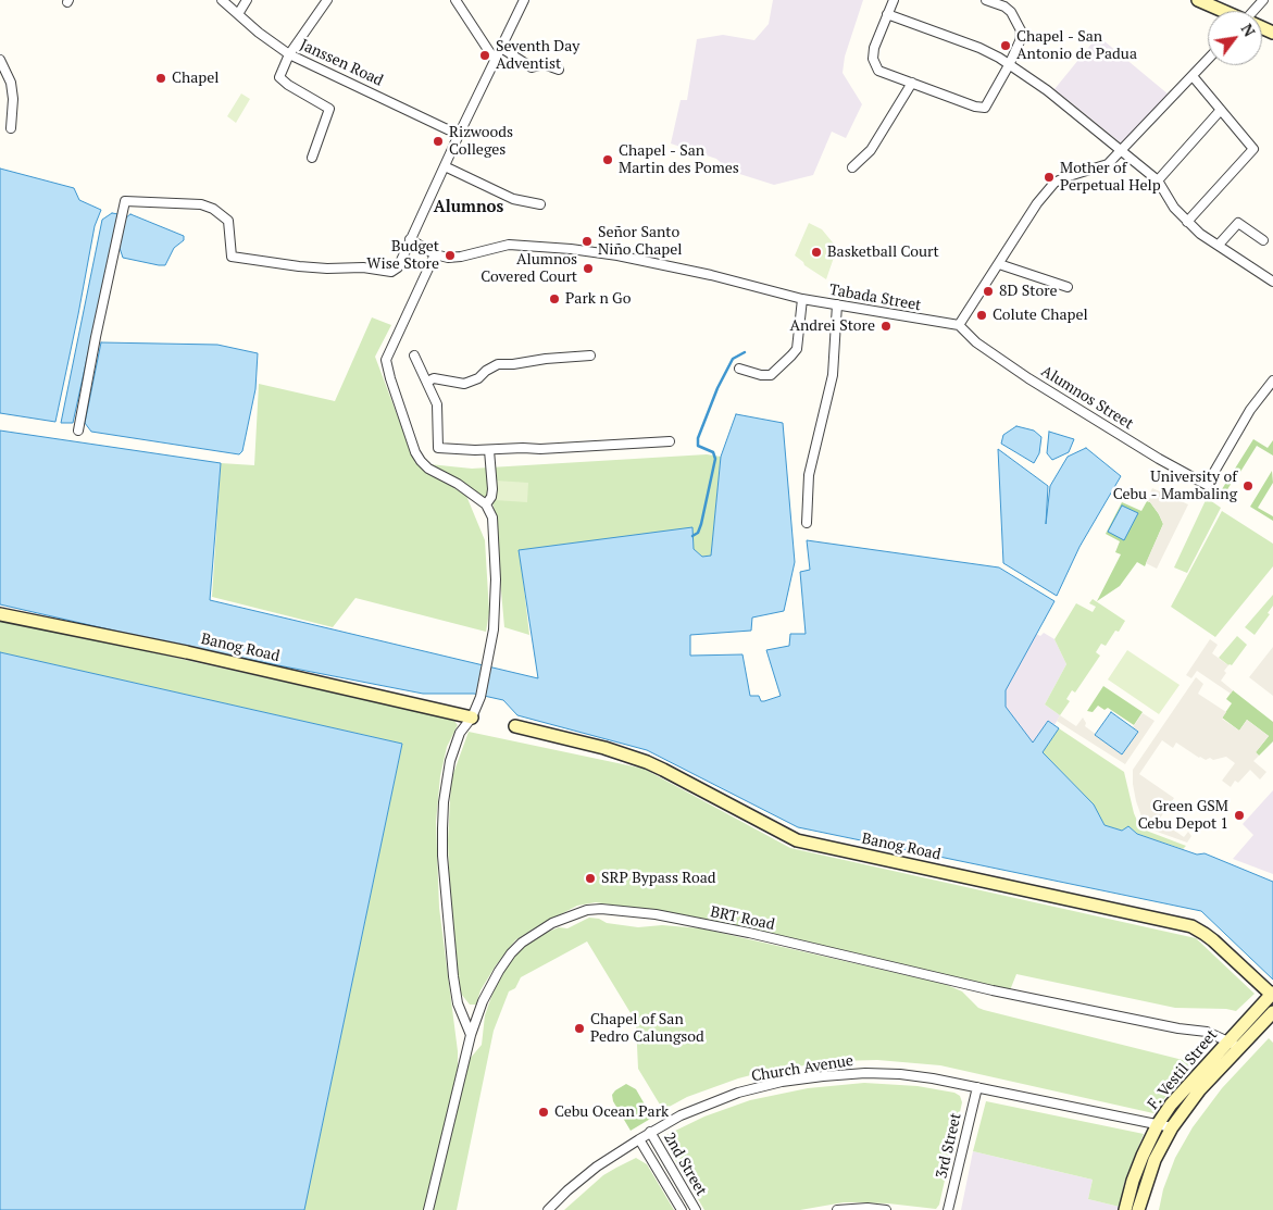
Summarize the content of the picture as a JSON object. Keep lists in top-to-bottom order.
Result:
{
  "streets": {
    "street": [
      "Janssen Road",
      "Tabada Street",
      "Alumnos Street",
      "Banog Road",
      "BRT Road",
      "Church Avenue",
      "F. Vestil Street",
      "3rd Street",
      "2nd Street"
    ]
  },
  "crossings": [
    ["Tabada Street", "Alumnos Street"],
    ["Banog Road", "F. Vestil Street"],
    ["BRT Road", "F. Vestil Street"],
    ["Church Avenue", "F. Vestil Street"],
    ["Church Avenue", "3rd Street"],
    ["Church Avenue", "2nd Street"]
  ],
  "districts": ["Alumnos"],
  "places": [
    "Chapel - San Antonio de Padua",
    "Seventh Day Adventist",
    "Chapel",
    "Rizwoods Colleges",
    "Chapel - San Martin des Pomes",
    "Mother of Perpetual Help",
    "Señor Santo Niño Chapel",
    "Basketball Court",
    "Budget Wise Store",
    "Alumnos Covered Court",
    "8D Store",
    "Park n Go",
    "Colute Chapel",
    "Andrei Store",
    "University of Cebu - Mambaling",
    "Green GSM Cebu Depot 1",
    "SRP Bypass Road",
    "Chapel of San Pedro Calungsod",
    "Cebu Ocean Park"
  ],
  "north": "top right"
}
